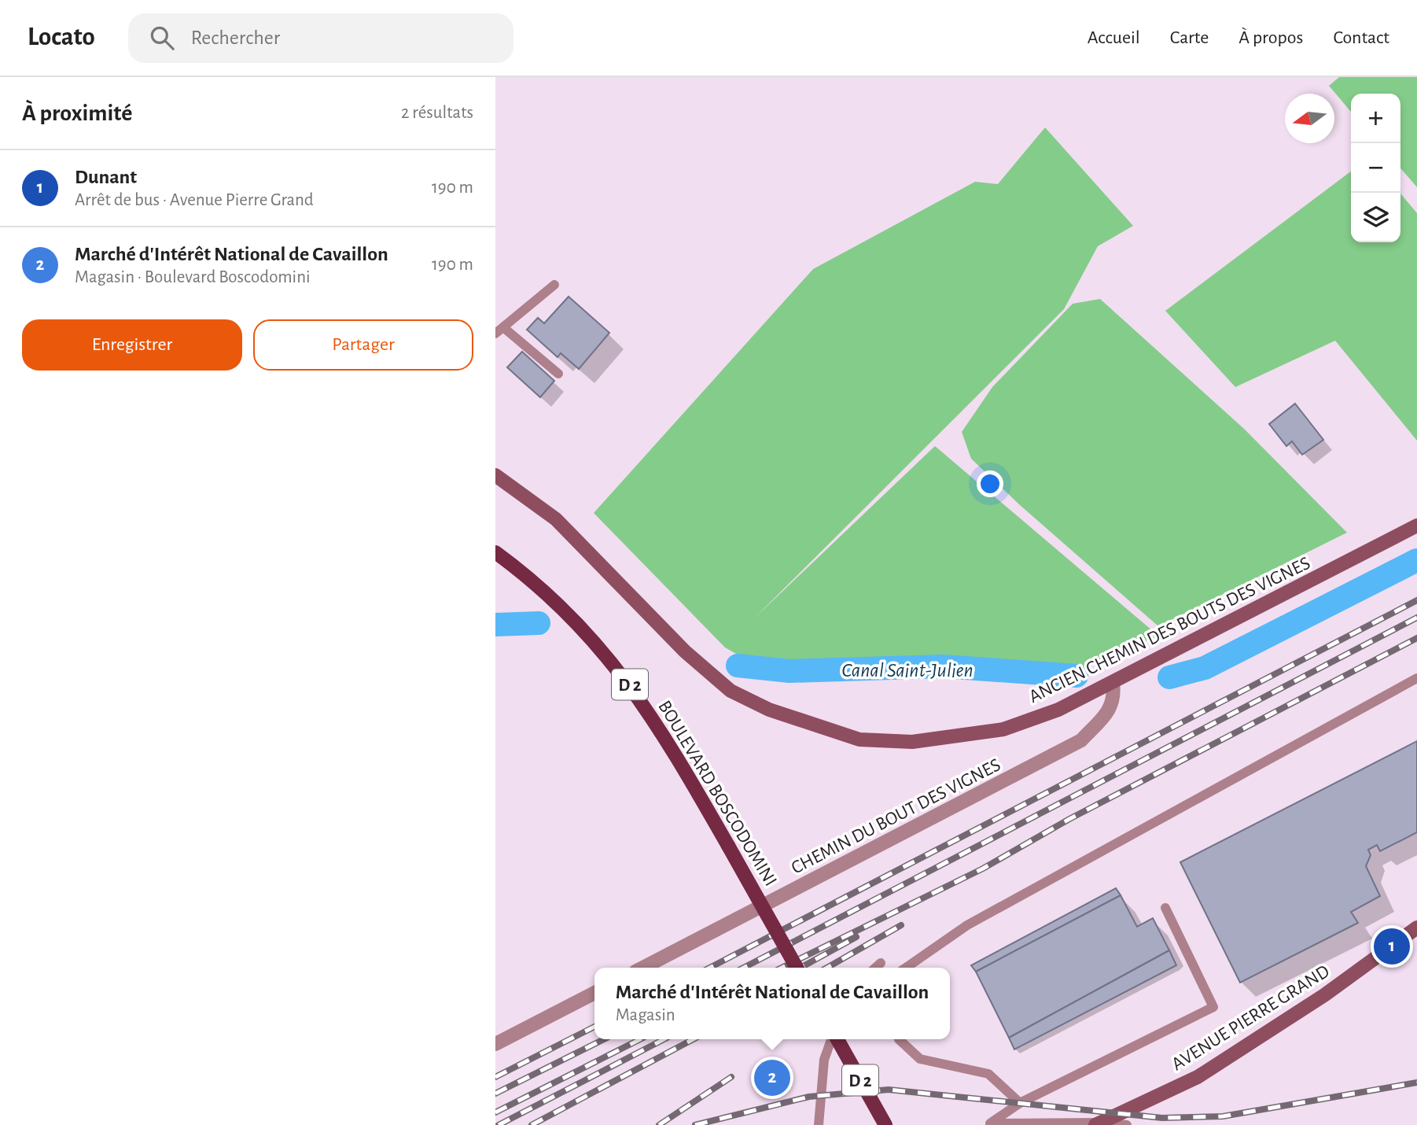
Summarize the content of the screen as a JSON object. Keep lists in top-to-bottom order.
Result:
{
  "streets": {
    "main road": ["D 2", "BOULEVARD BOSCODOMINI"],
    "street": ["ANCIEN CHEMIN DES BOUTS DES VIGNES", "CHEMIN DU BOUT DES VIGNES", "AVENUE PIERRE GRAND"]
  },
  "crossings": [
    ["ANCIEN CHEMIN DES BOUTS DES VIGNES", "CHEMIN DU BOUT DES VIGNES"]
  ],
  "water": ["Canal Saint-Julien"],
  "north": "left",
  "page": {
    "header": "Locato",
    "search": "Rechercher",
    "nav": [
      "Accueil",
      "Carte",
      "À propos",
      "Contact"
    ],
    "heading": ["À proximité", "2 résultats"],
    "map_buttons": ["+", "−"],
    "list": [
      {
        "mark": "1",
        "name": "Dunant",
        "note": "Arrêt de bus · Avenue Pierre Grand",
        "value": "190 m"
      },
      {
        "mark": "2",
        "name": "Marché d'Intérêt National de Cavaillon",
        "note": "Magasin · Boulevard Boscodomini",
        "value": "190 m"
      }
    ],
    "buttons": ["Enregistrer", "Partager"],
    "pins": ["1", "2"],
    "popup": ["Marché d'Intérêt National de Cavaillon", "Magasin"]
  }
}
